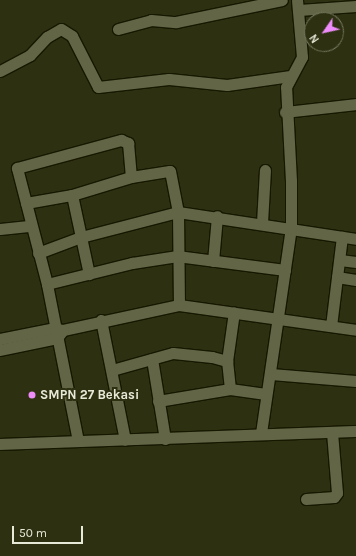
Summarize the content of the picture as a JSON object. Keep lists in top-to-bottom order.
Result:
{
  "places": ["SMPN 27 Bekasi"],
  "scale_bar": "50 m",
  "north": "bottom left"
}
